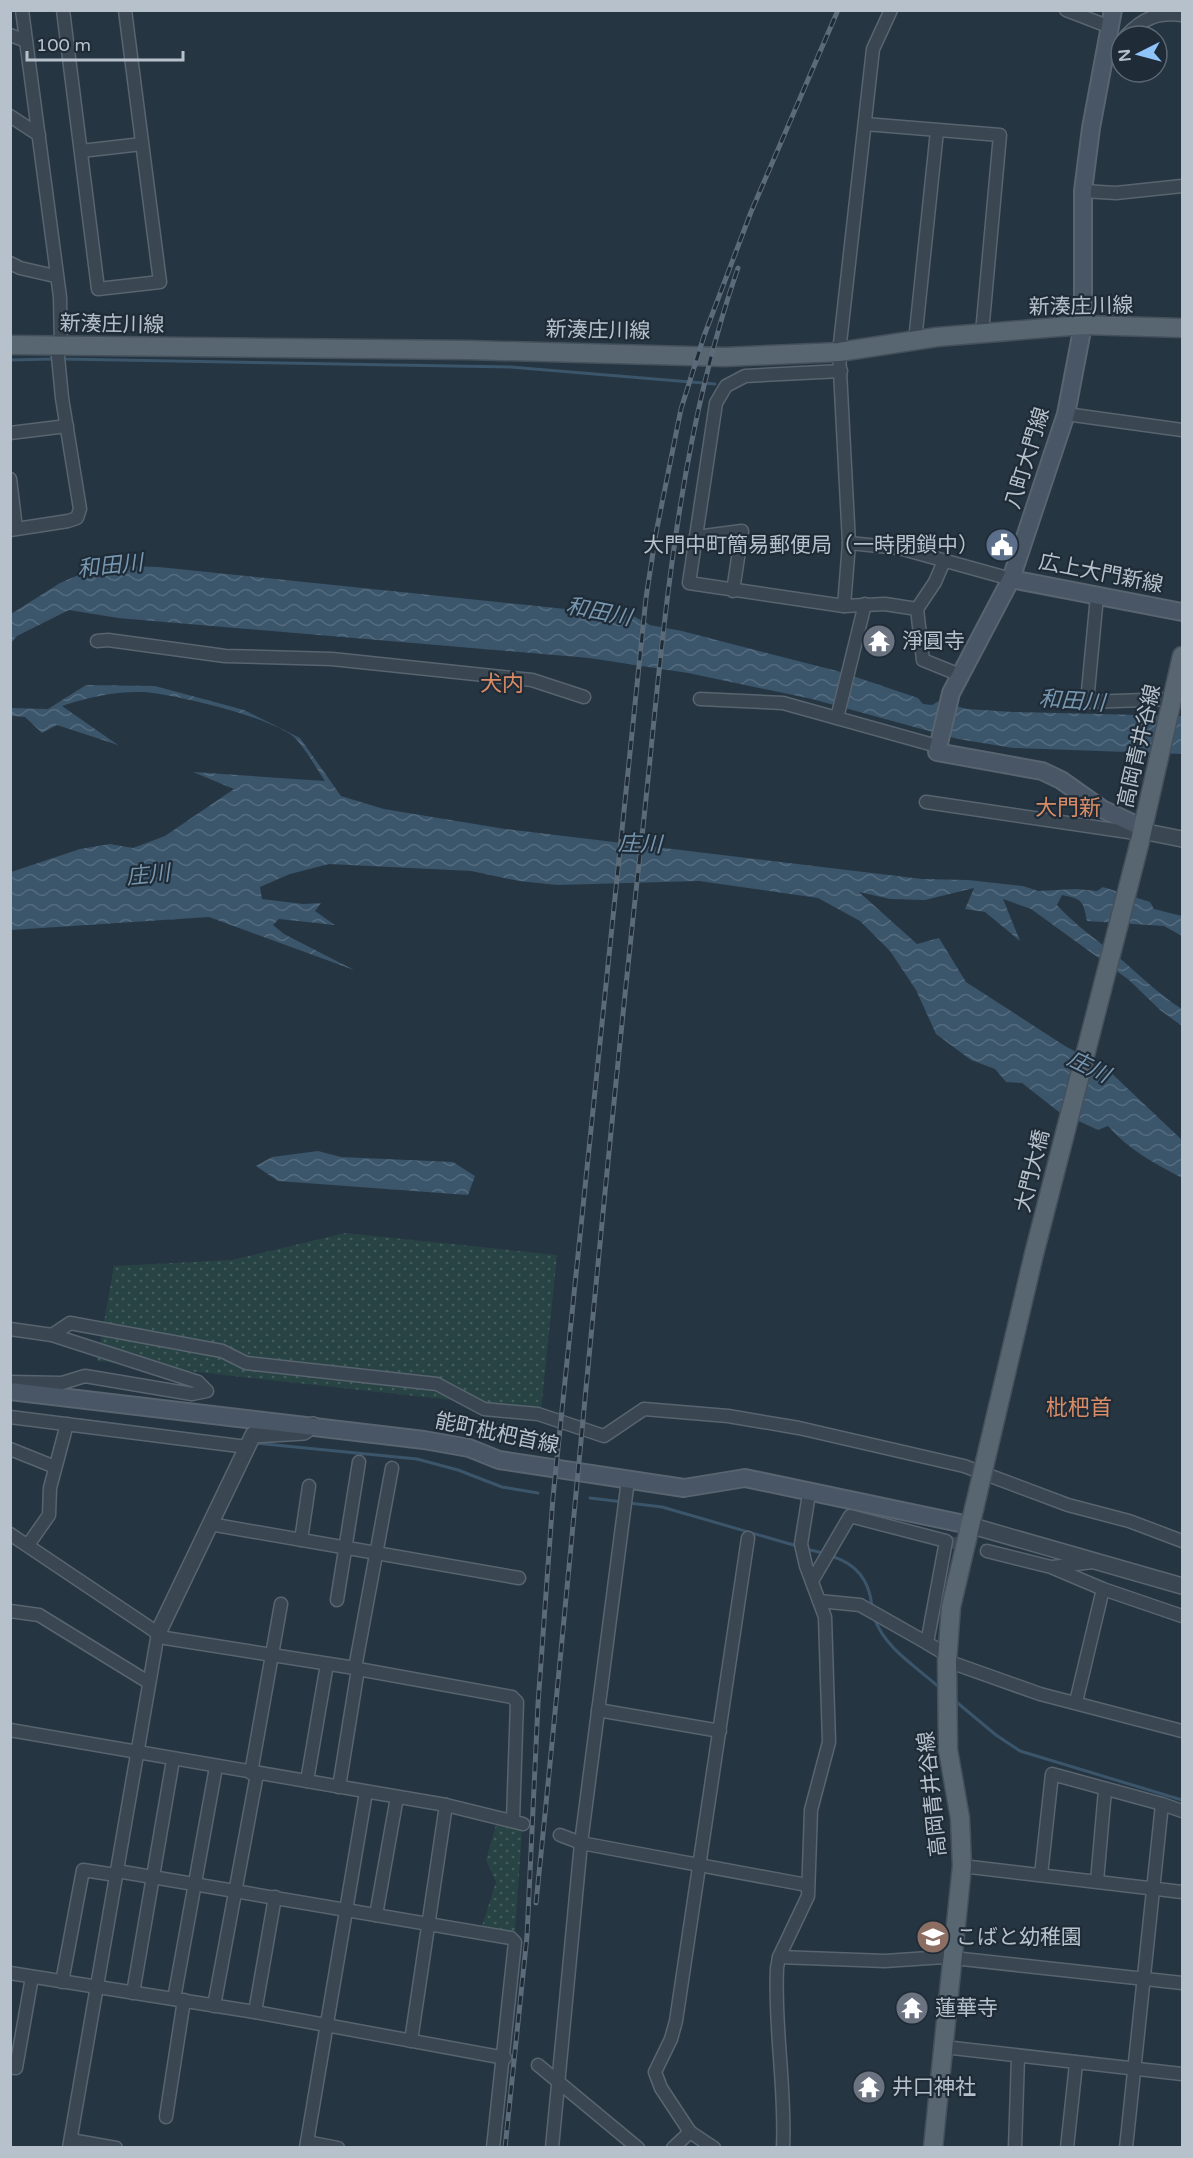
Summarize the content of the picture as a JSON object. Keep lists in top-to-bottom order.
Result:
{
  "streets": {
    "main road": [
      "新湊庄川線",
      "八町大門線",
      "広上大門新線",
      "高岡青井谷線",
      "大門大橋",
      "能町枇杷首線"
    ]
  },
  "crossings": [
    ["新湊庄川線", "八町大門線"],
    ["八町大門線", "広上大門新線"],
    ["高岡青井谷線", "大門大橋"],
    ["高岡青井谷線", "能町枇杷首線"],
    ["大門大橋", "能町枇杷首線"]
  ],
  "districts": ["犬内", "大門新", "枇杷首"],
  "water": ["和田川", "庄川"],
  "places": {
    "public building": ["大門中町簡易郵便局（一時閉鎖中）"],
    "temple": ["淨圓寺", "蓮華寺", "井口神社"],
    "school or university": ["こばと幼稚園"]
  },
  "scale_bar": "100 m",
  "north": "left"
}
